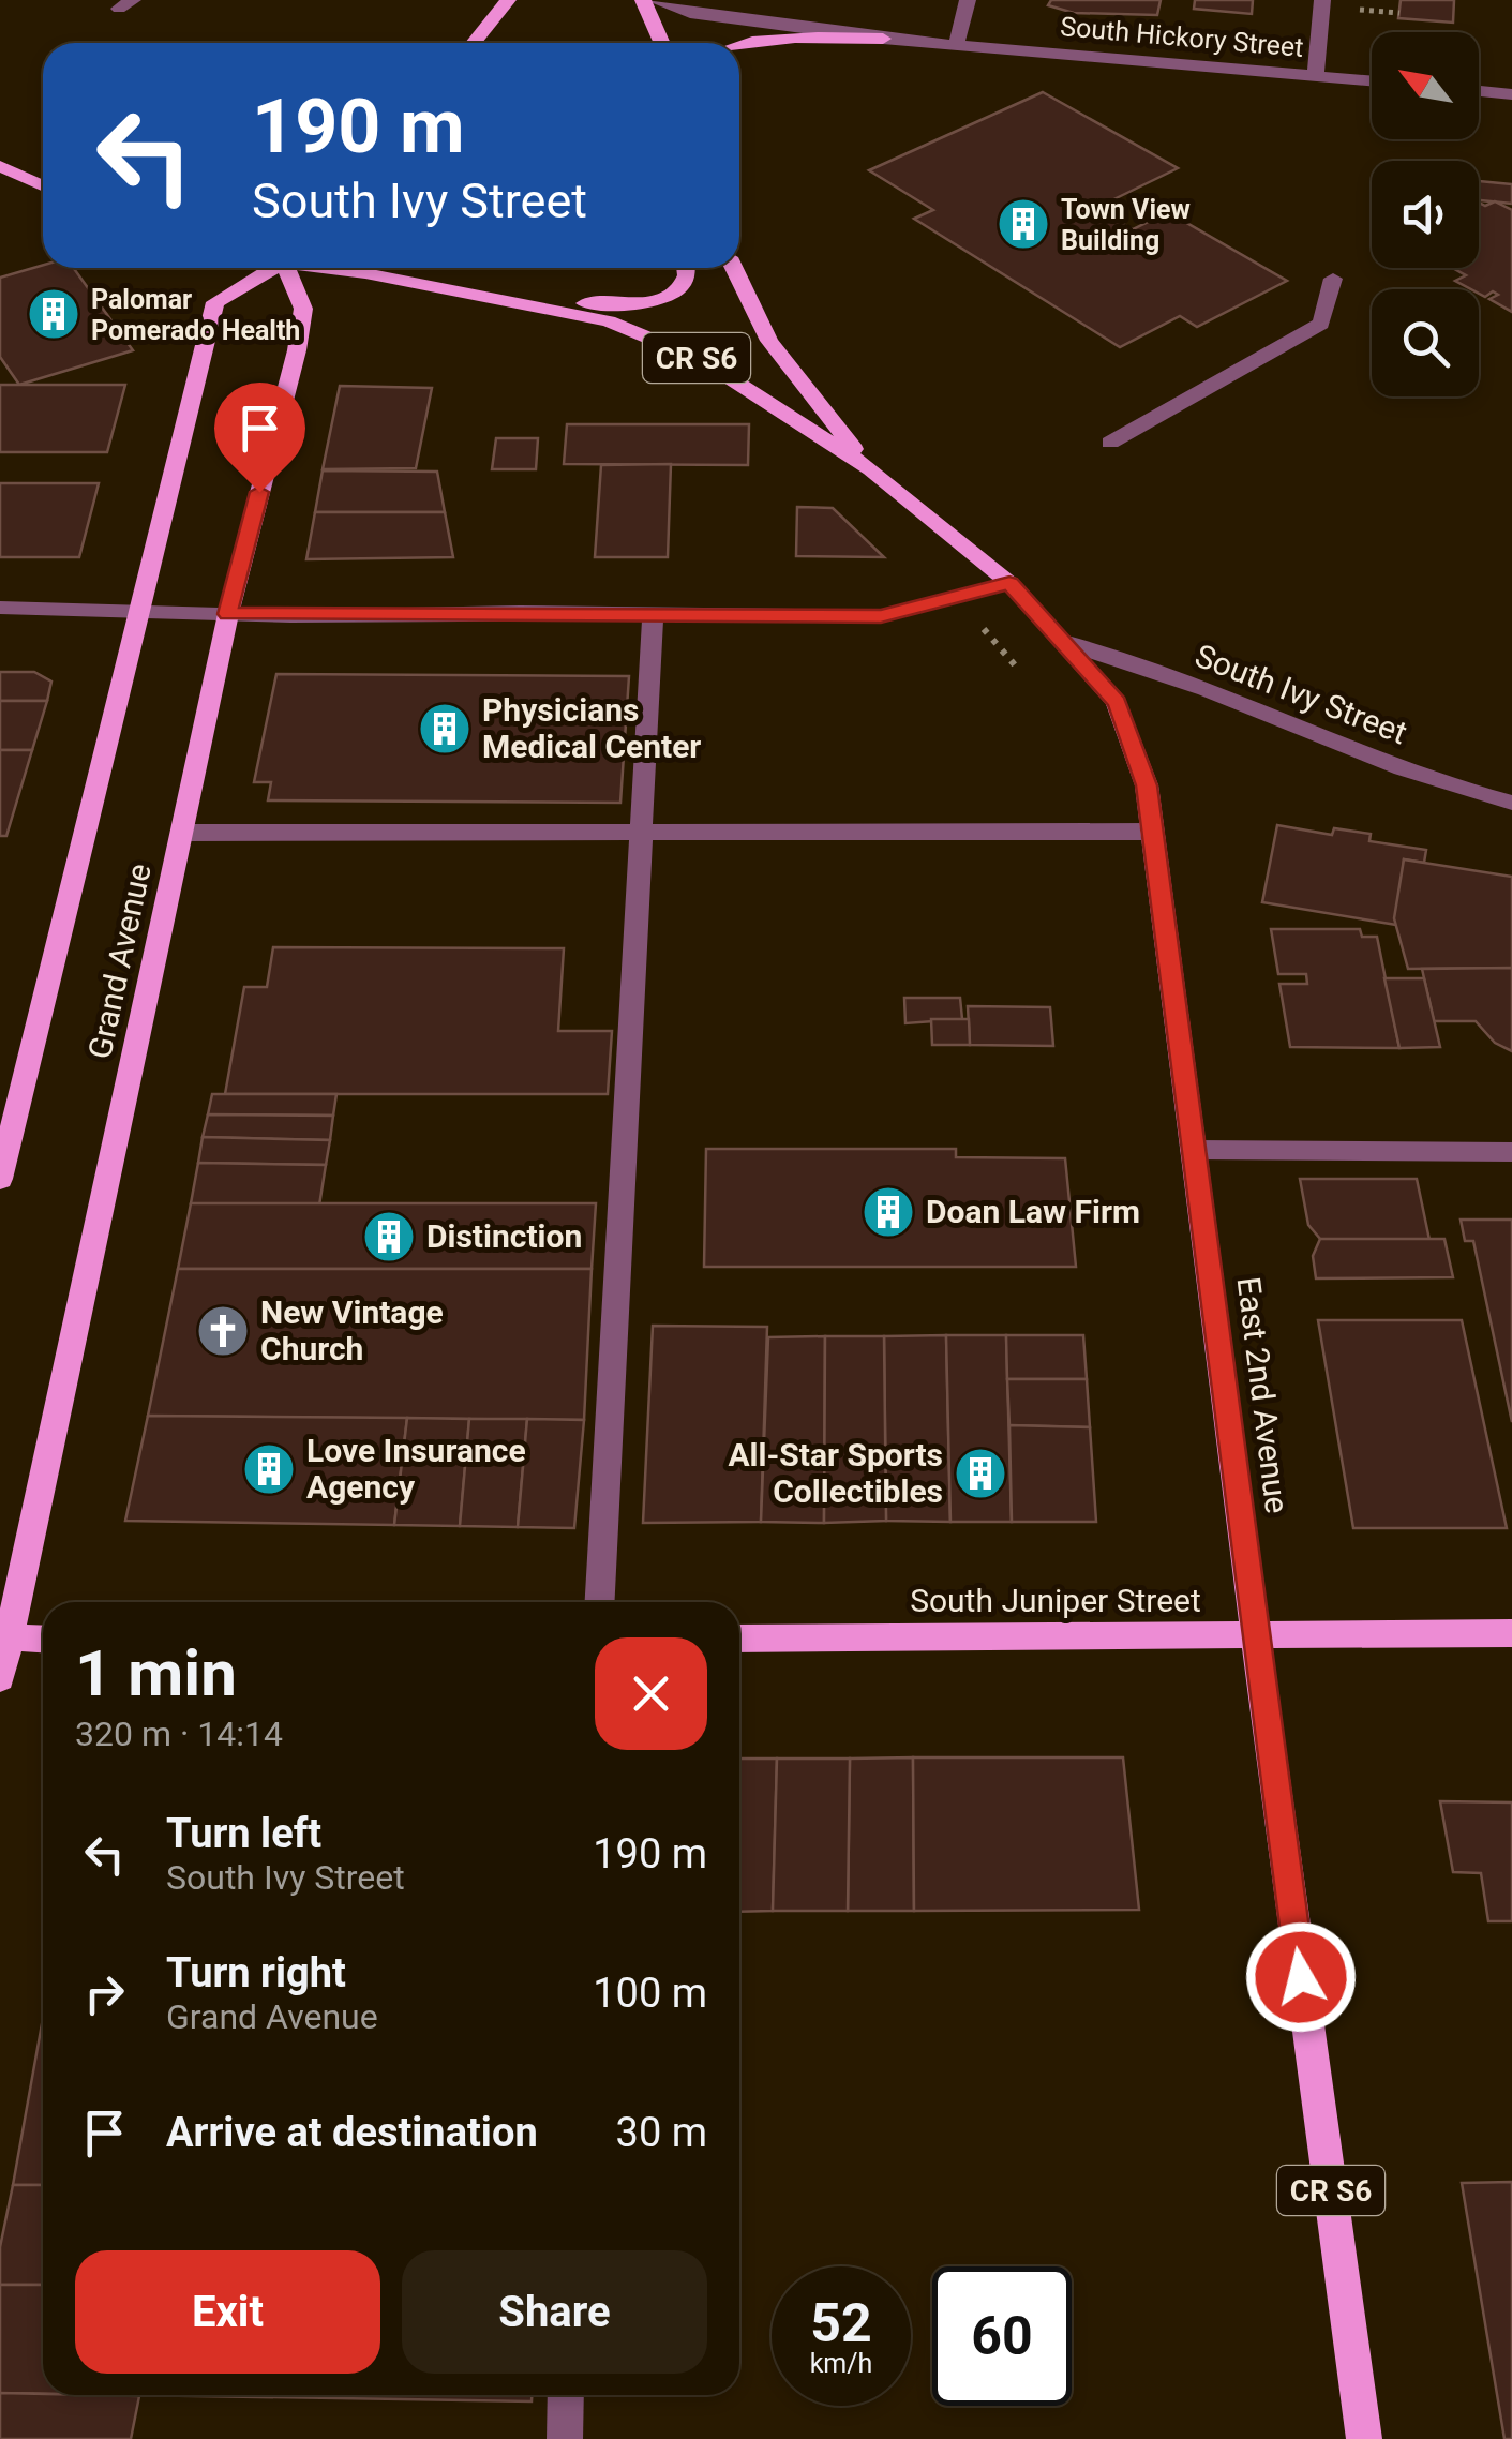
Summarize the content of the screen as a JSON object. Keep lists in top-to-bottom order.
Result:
{
  "streets": {
    "main road": [
      "CR S6",
      "Grand Avenue",
      "East 2nd Avenue",
      "South Juniper Street"
    ],
    "street": ["South Hickory Street", "South Ivy Street"]
  },
  "crossings": [
    ["South Ivy Street", "East 2nd Avenue"],
    ["East 2nd Avenue", "South Juniper Street"]
  ],
  "places": {
    "building": [
      "Town View Building",
      "Palomar Pomerado Health",
      "Physicians Medical Center",
      "Doan Law Firm",
      "Distinction",
      "Love Insurance Agency",
      "All-Star Sports Collectibles"
    ],
    "church": ["New Vintage Church"]
  },
  "north": "top left",
  "page": {
    "turn": ["190 m", "South Ivy Street"],
    "heading": ["1 min", "320 m · 14:14"],
    "list": [
      {
        "name": "Turn left",
        "note": "South Ivy Street",
        "value": "190 m"
      },
      {
        "name": "Turn right",
        "note": "Grand Avenue",
        "value": "100 m"
      },
      {
        "name": "Arrive at destination",
        "value": "30 m"
      }
    ],
    "buttons": ["Exit", "Share"],
    "speed": "52 km/h",
    "limit": "60"
  }
}
